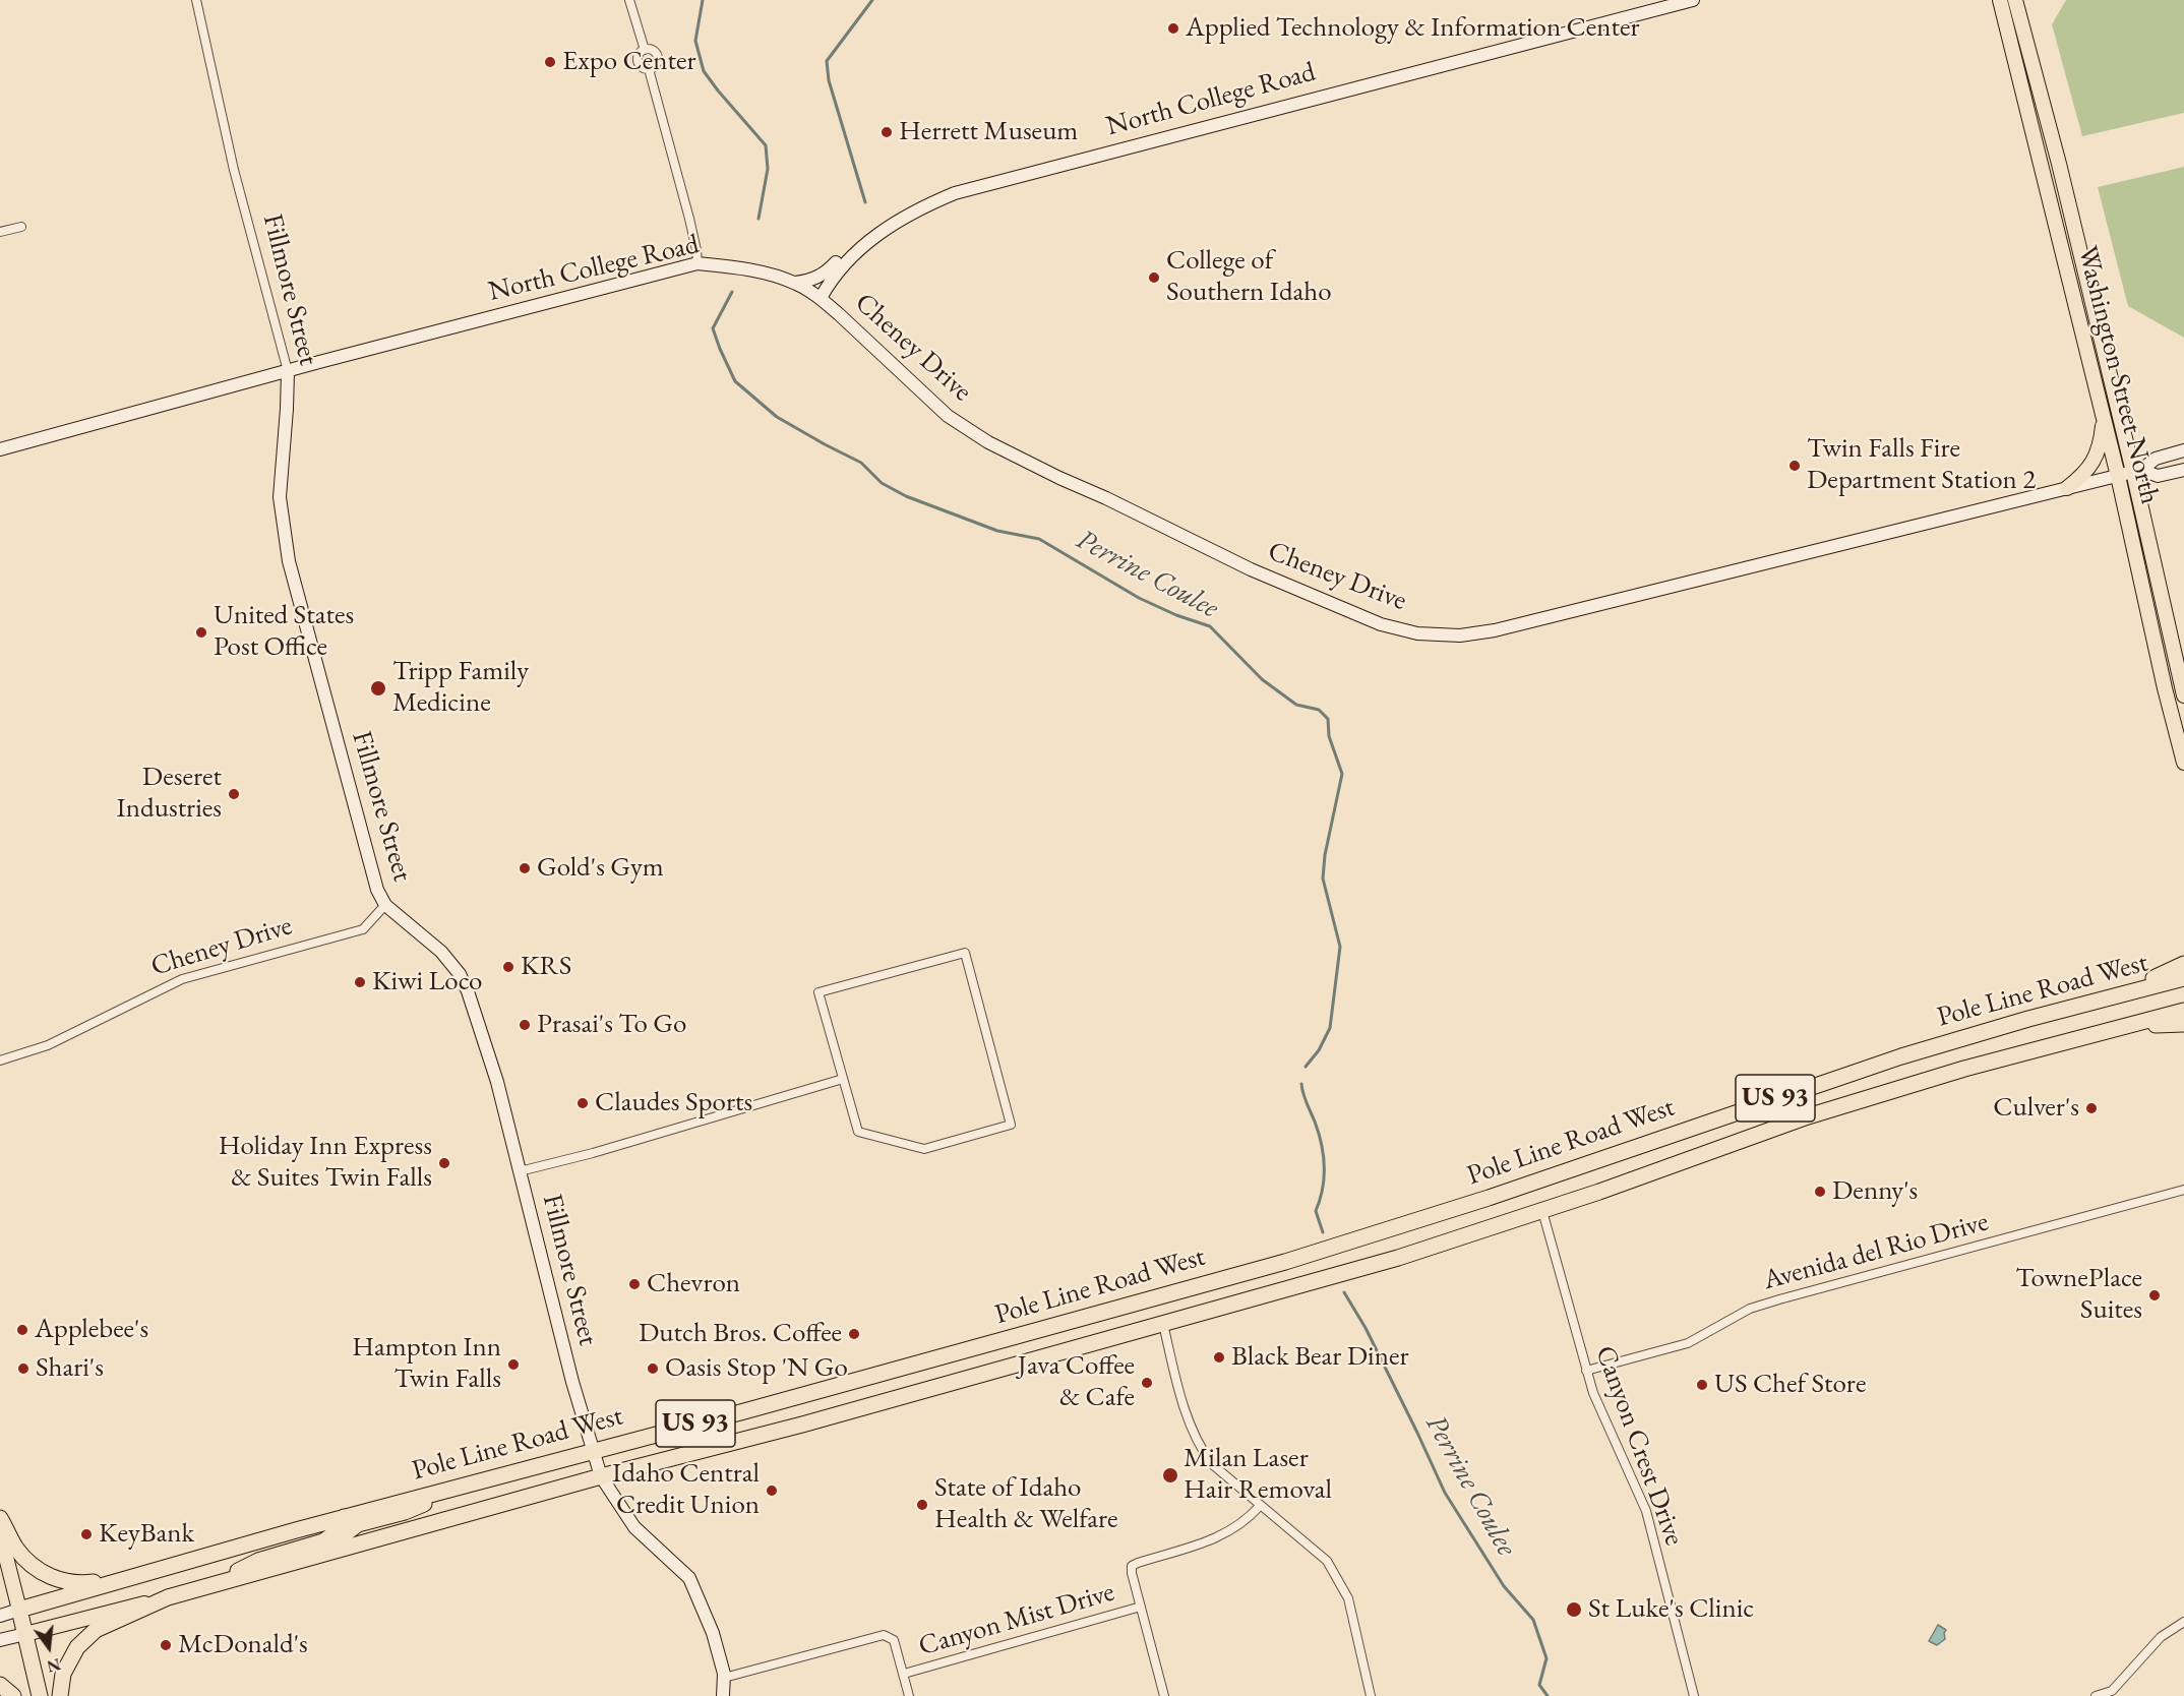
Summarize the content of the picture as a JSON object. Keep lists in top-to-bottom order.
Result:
{
  "streets": {
    "highway": ["Pole Line Road West", "US 93"],
    "main road": ["Washington Street North"],
    "street": [
      "North College Road",
      "Fillmore Street",
      "Cheney Drive",
      "Avenida del Rio Drive",
      "Canyon Crest Drive",
      "Canyon Mist Drive"
    ]
  },
  "crossings": [
    ["North College Road", "Fillmore Street"],
    ["North College Road", "Cheney Drive"],
    ["Fillmore Street", "Cheney Drive"],
    ["Fillmore Street", "Pole Line Road West"],
    ["Cheney Drive", "Washington Street North"],
    ["Pole Line Road West", "US 93"],
    ["Pole Line Road West", "Canyon Crest Drive"],
    ["Avenida del Rio Drive", "Canyon Crest Drive"]
  ],
  "water": ["Perrine Coulee"],
  "places": [
    "Applied Technology & Information Center",
    "Expo Center",
    "Herrett Museum",
    "College of Southern Idaho",
    "Twin Falls Fire Department Station 2",
    "United States Post Office",
    "Tripp Family Medicine",
    "Deseret Industries",
    "Gold's Gym",
    "KRS",
    "Kiwi Loco",
    "Prasai's To Go",
    "Claudes Sports",
    "Culver's",
    "Holiday Inn Express & Suites Twin Falls",
    "Denny's",
    "Chevron",
    "TownePlace Suites",
    "Applebee's",
    "Dutch Bros. Coffee",
    "Black Bear Diner",
    "Hampton Inn Twin Falls",
    "Shari's",
    "Oasis Stop 'N Go",
    "Java Coffee & Cafe",
    "US Chef Store",
    "Milan Laser Hair Removal",
    "Idaho Central Credit Union",
    "State of Idaho Health & Welfare",
    "KeyBank",
    "St Luke's Clinic",
    "McDonald's"
  ],
  "north": "bottom"
}
